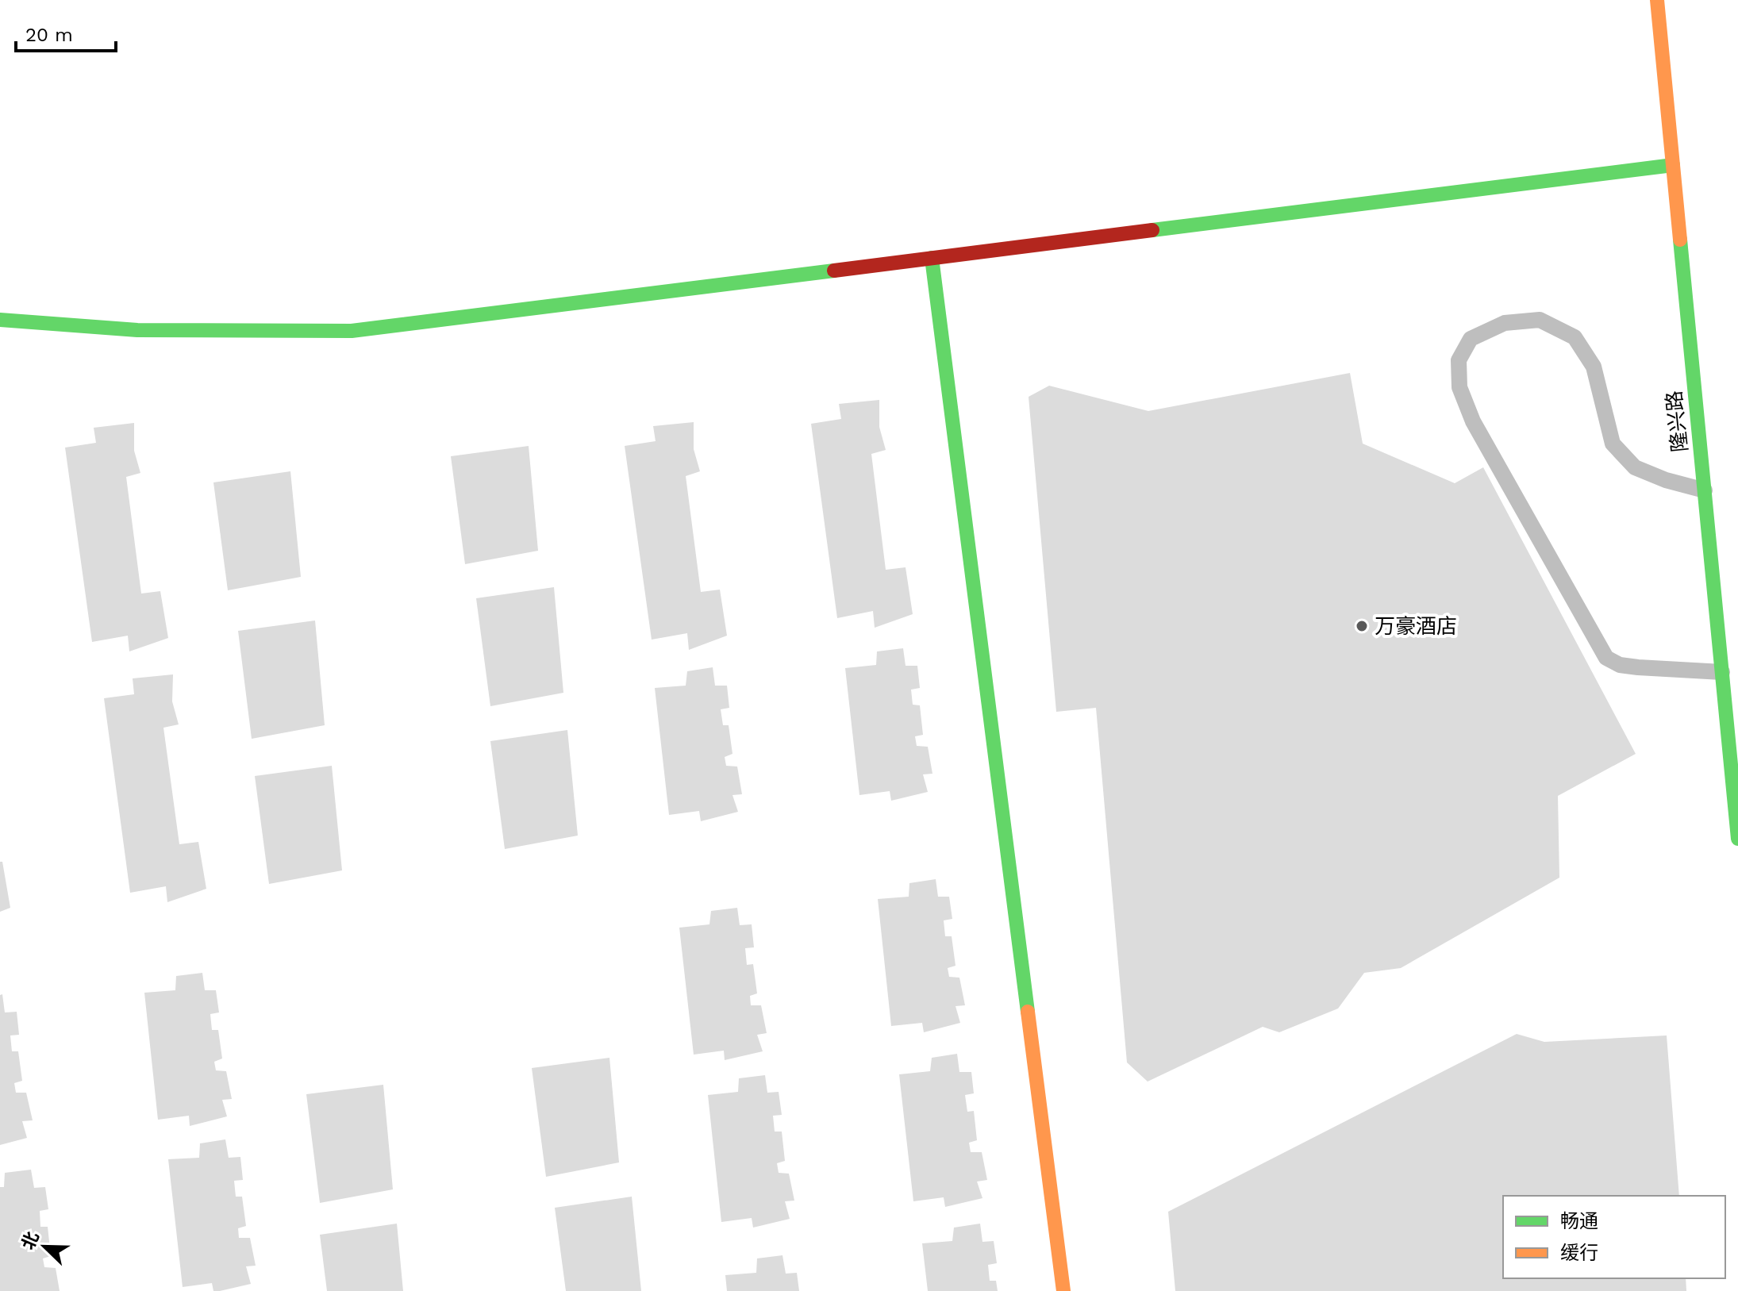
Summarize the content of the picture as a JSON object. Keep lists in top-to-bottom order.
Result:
{
  "streets": {
    "street": ["隆兴路"]
  },
  "places": ["万豪酒店"],
  "legend": ["畅通", "缓行"],
  "scale_bar": "20 m",
  "north": "top left"
}
